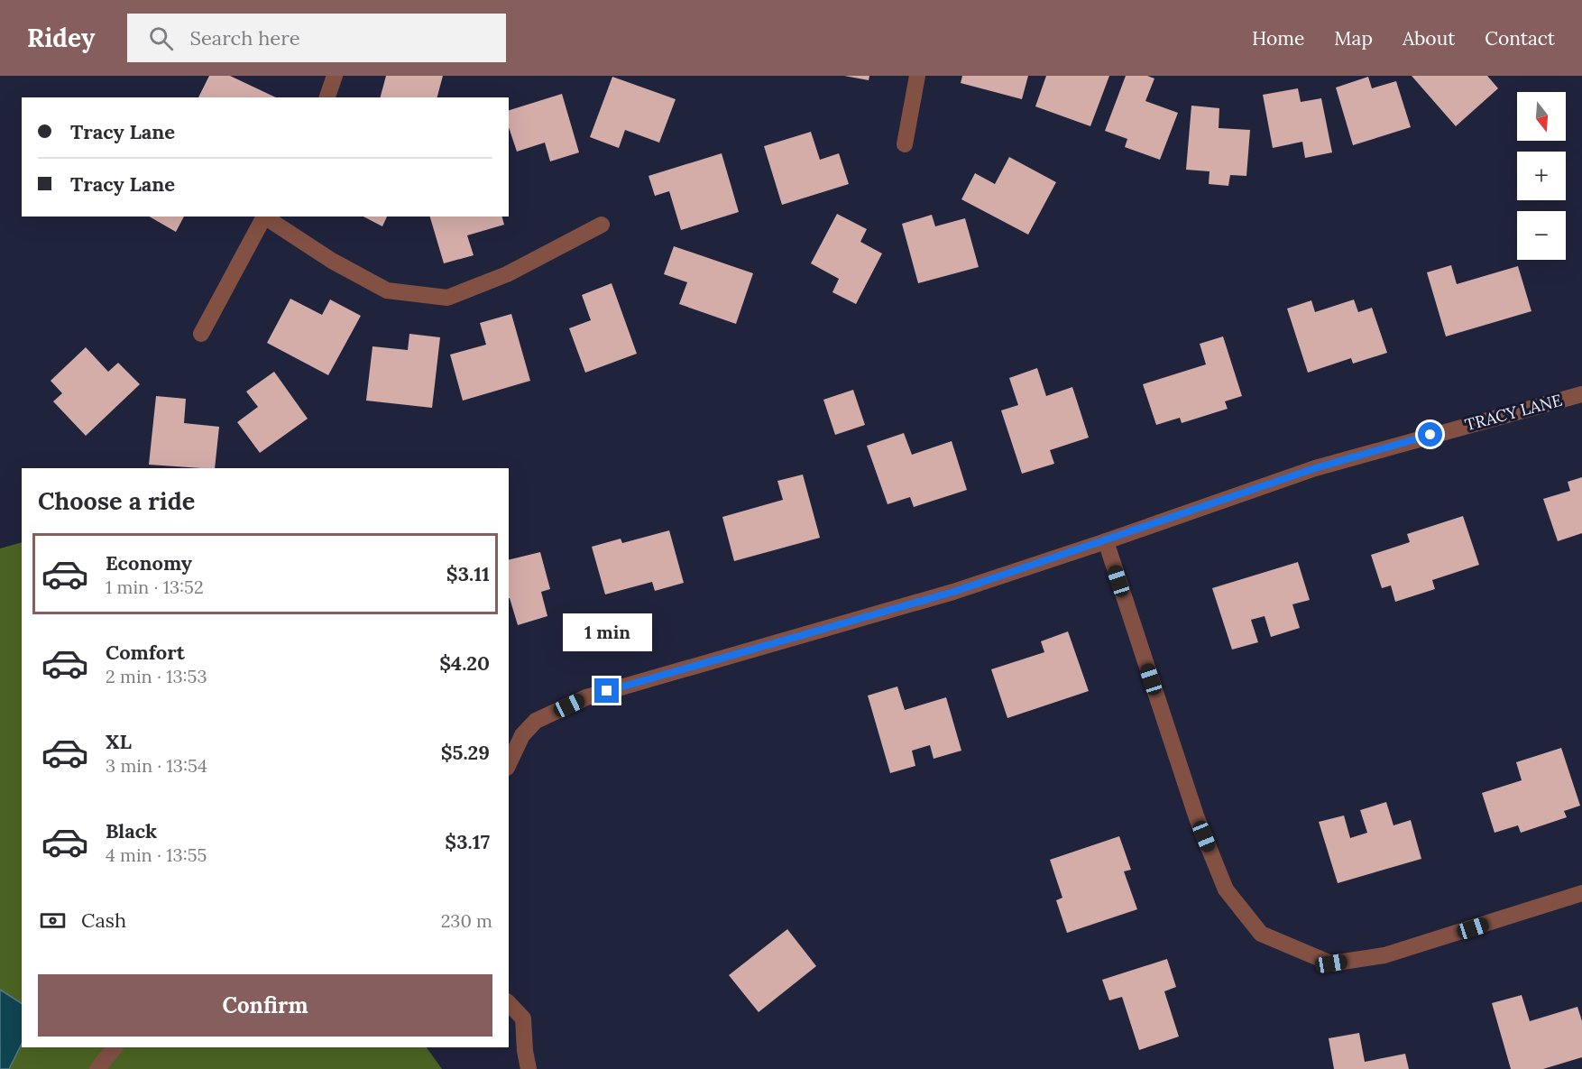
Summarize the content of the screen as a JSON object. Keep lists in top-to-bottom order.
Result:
{
  "streets": {
    "street": ["TRACY LANE"]
  },
  "north": "bottom",
  "page": {
    "header": "Ridey",
    "search": "Search here",
    "nav": [
      "Home",
      "Map",
      "About",
      "Contact"
    ],
    "map_buttons": ["+", "−"],
    "banner": ["Tracy Lane", "Tracy Lane"],
    "heading": "Choose a ride",
    "list": [
      {
        "name": "Economy",
        "note": "1 min · 13:52",
        "value": "$3.11"
      },
      {
        "name": "Comfort",
        "note": "2 min · 13:53",
        "value": "$4.20"
      },
      {
        "name": "XL",
        "note": "3 min · 13:54",
        "value": "$5.29"
      },
      {
        "name": "Black",
        "note": "4 min · 13:55",
        "value": "$3.17"
      }
    ],
    "bubble": "1 min",
    "pay": ["Cash", "230 m"],
    "buttons": "Confirm"
  }
}
